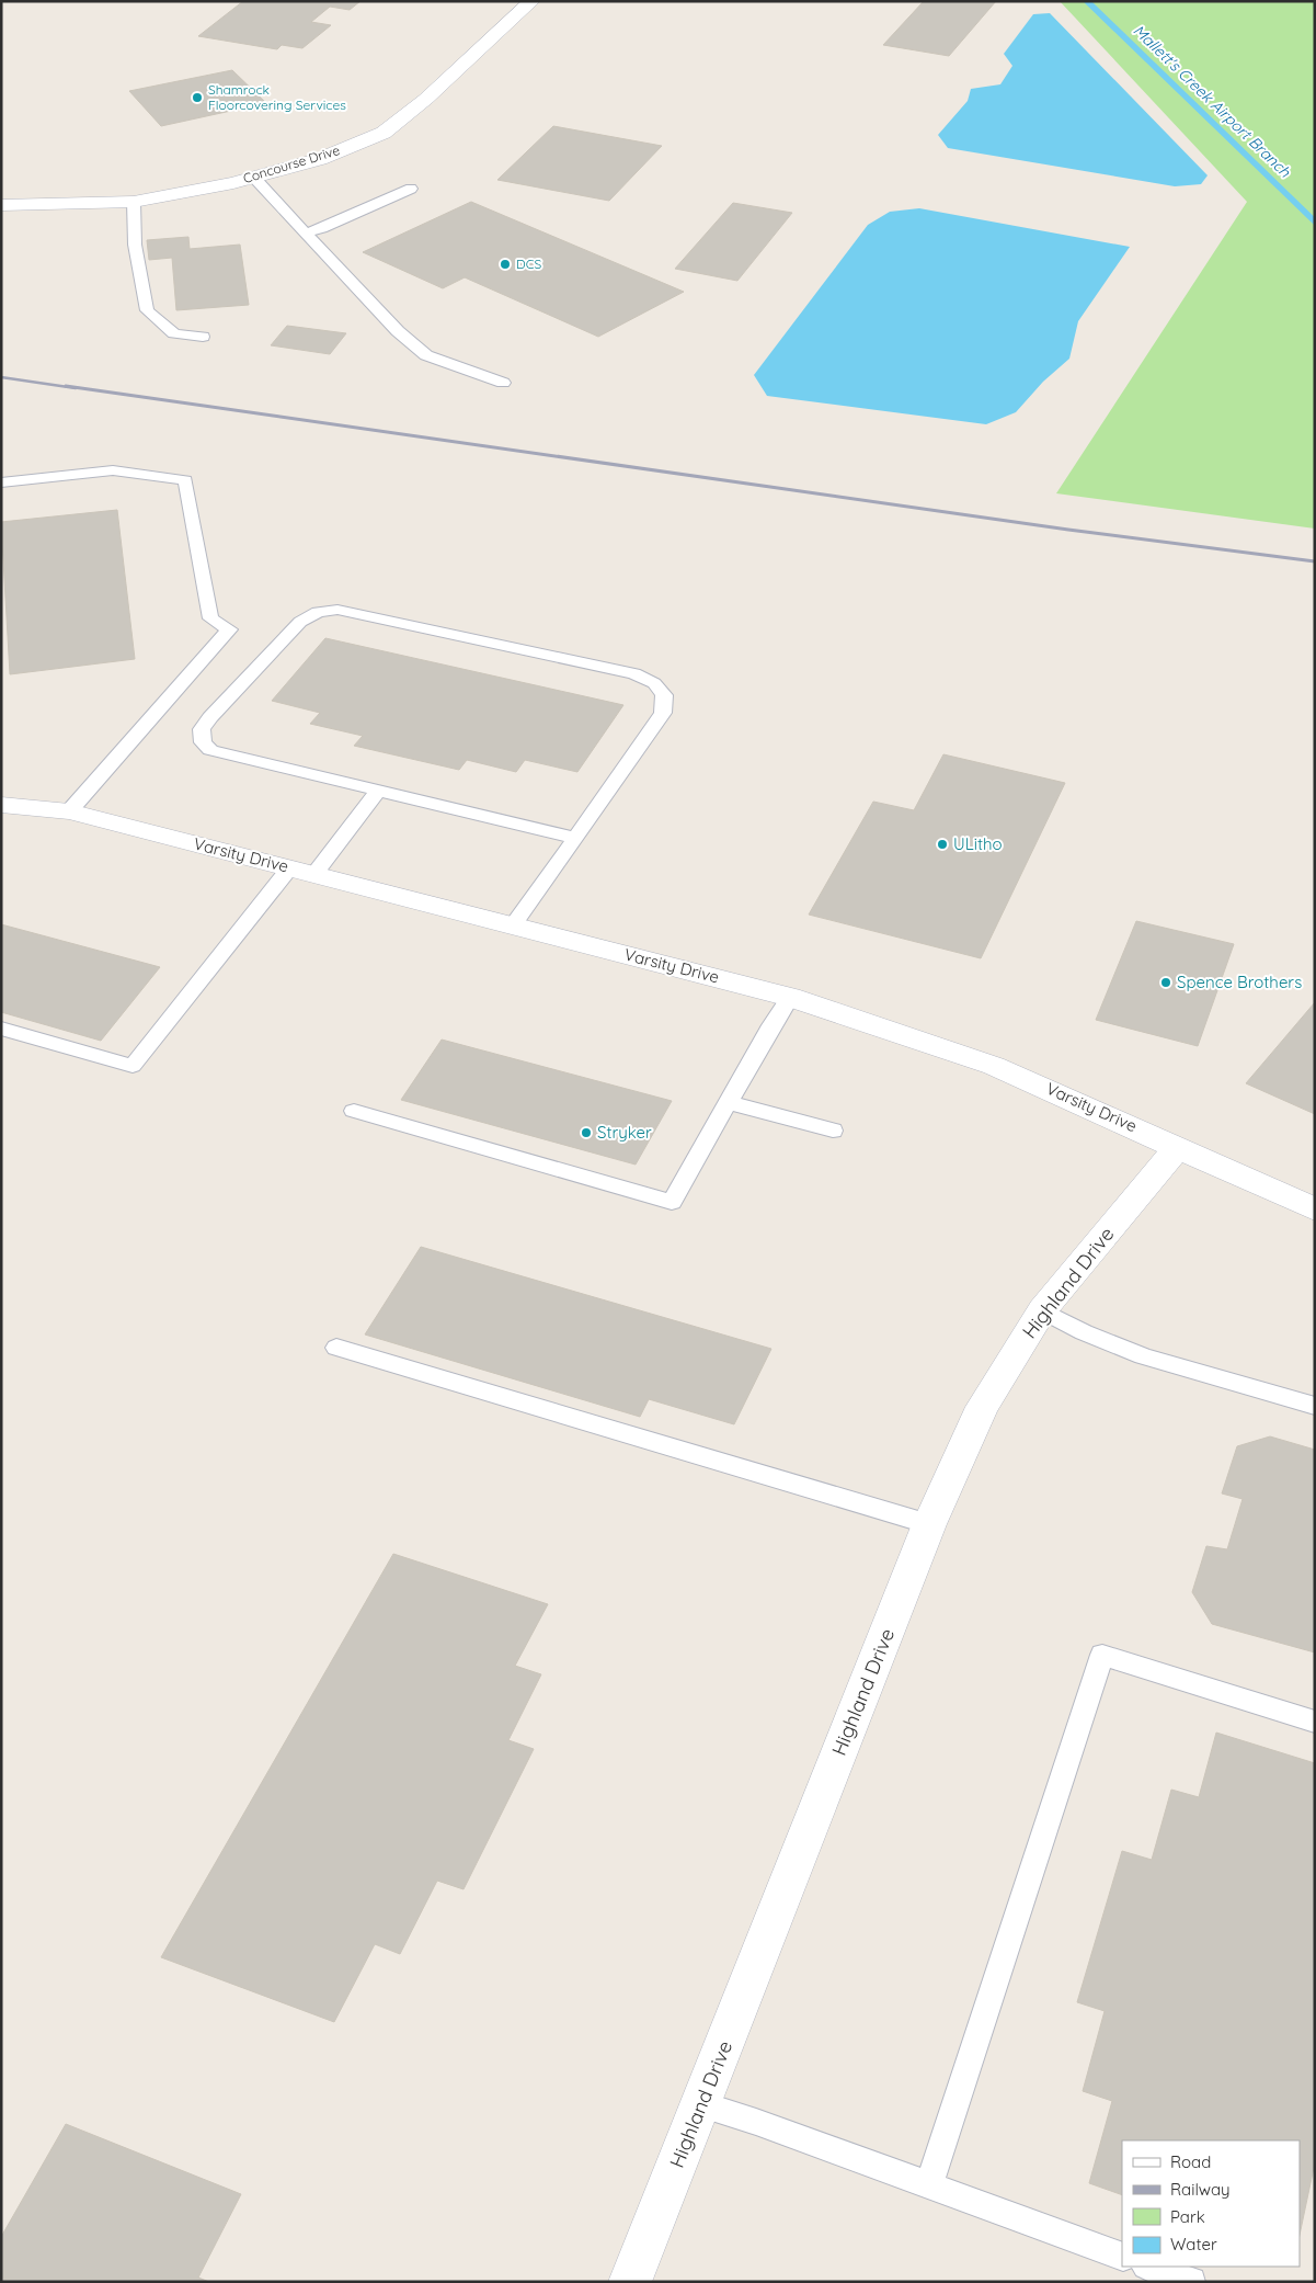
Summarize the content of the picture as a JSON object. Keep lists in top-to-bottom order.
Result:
{
  "streets": {
    "street": ["Concourse Drive", "Varsity Drive", "Highland Drive"]
  },
  "crossings": [
    ["Varsity Drive", "Highland Drive"]
  ],
  "water": ["Mallett's Creek Airport Branch"],
  "places": [
    "Shamrock Floorcovering Services",
    "DCS",
    "ULitho",
    "Spence Brothers",
    "Stryker"
  ],
  "legend": [
    "Road",
    "Railway",
    "Park",
    "Water"
  ]
}
